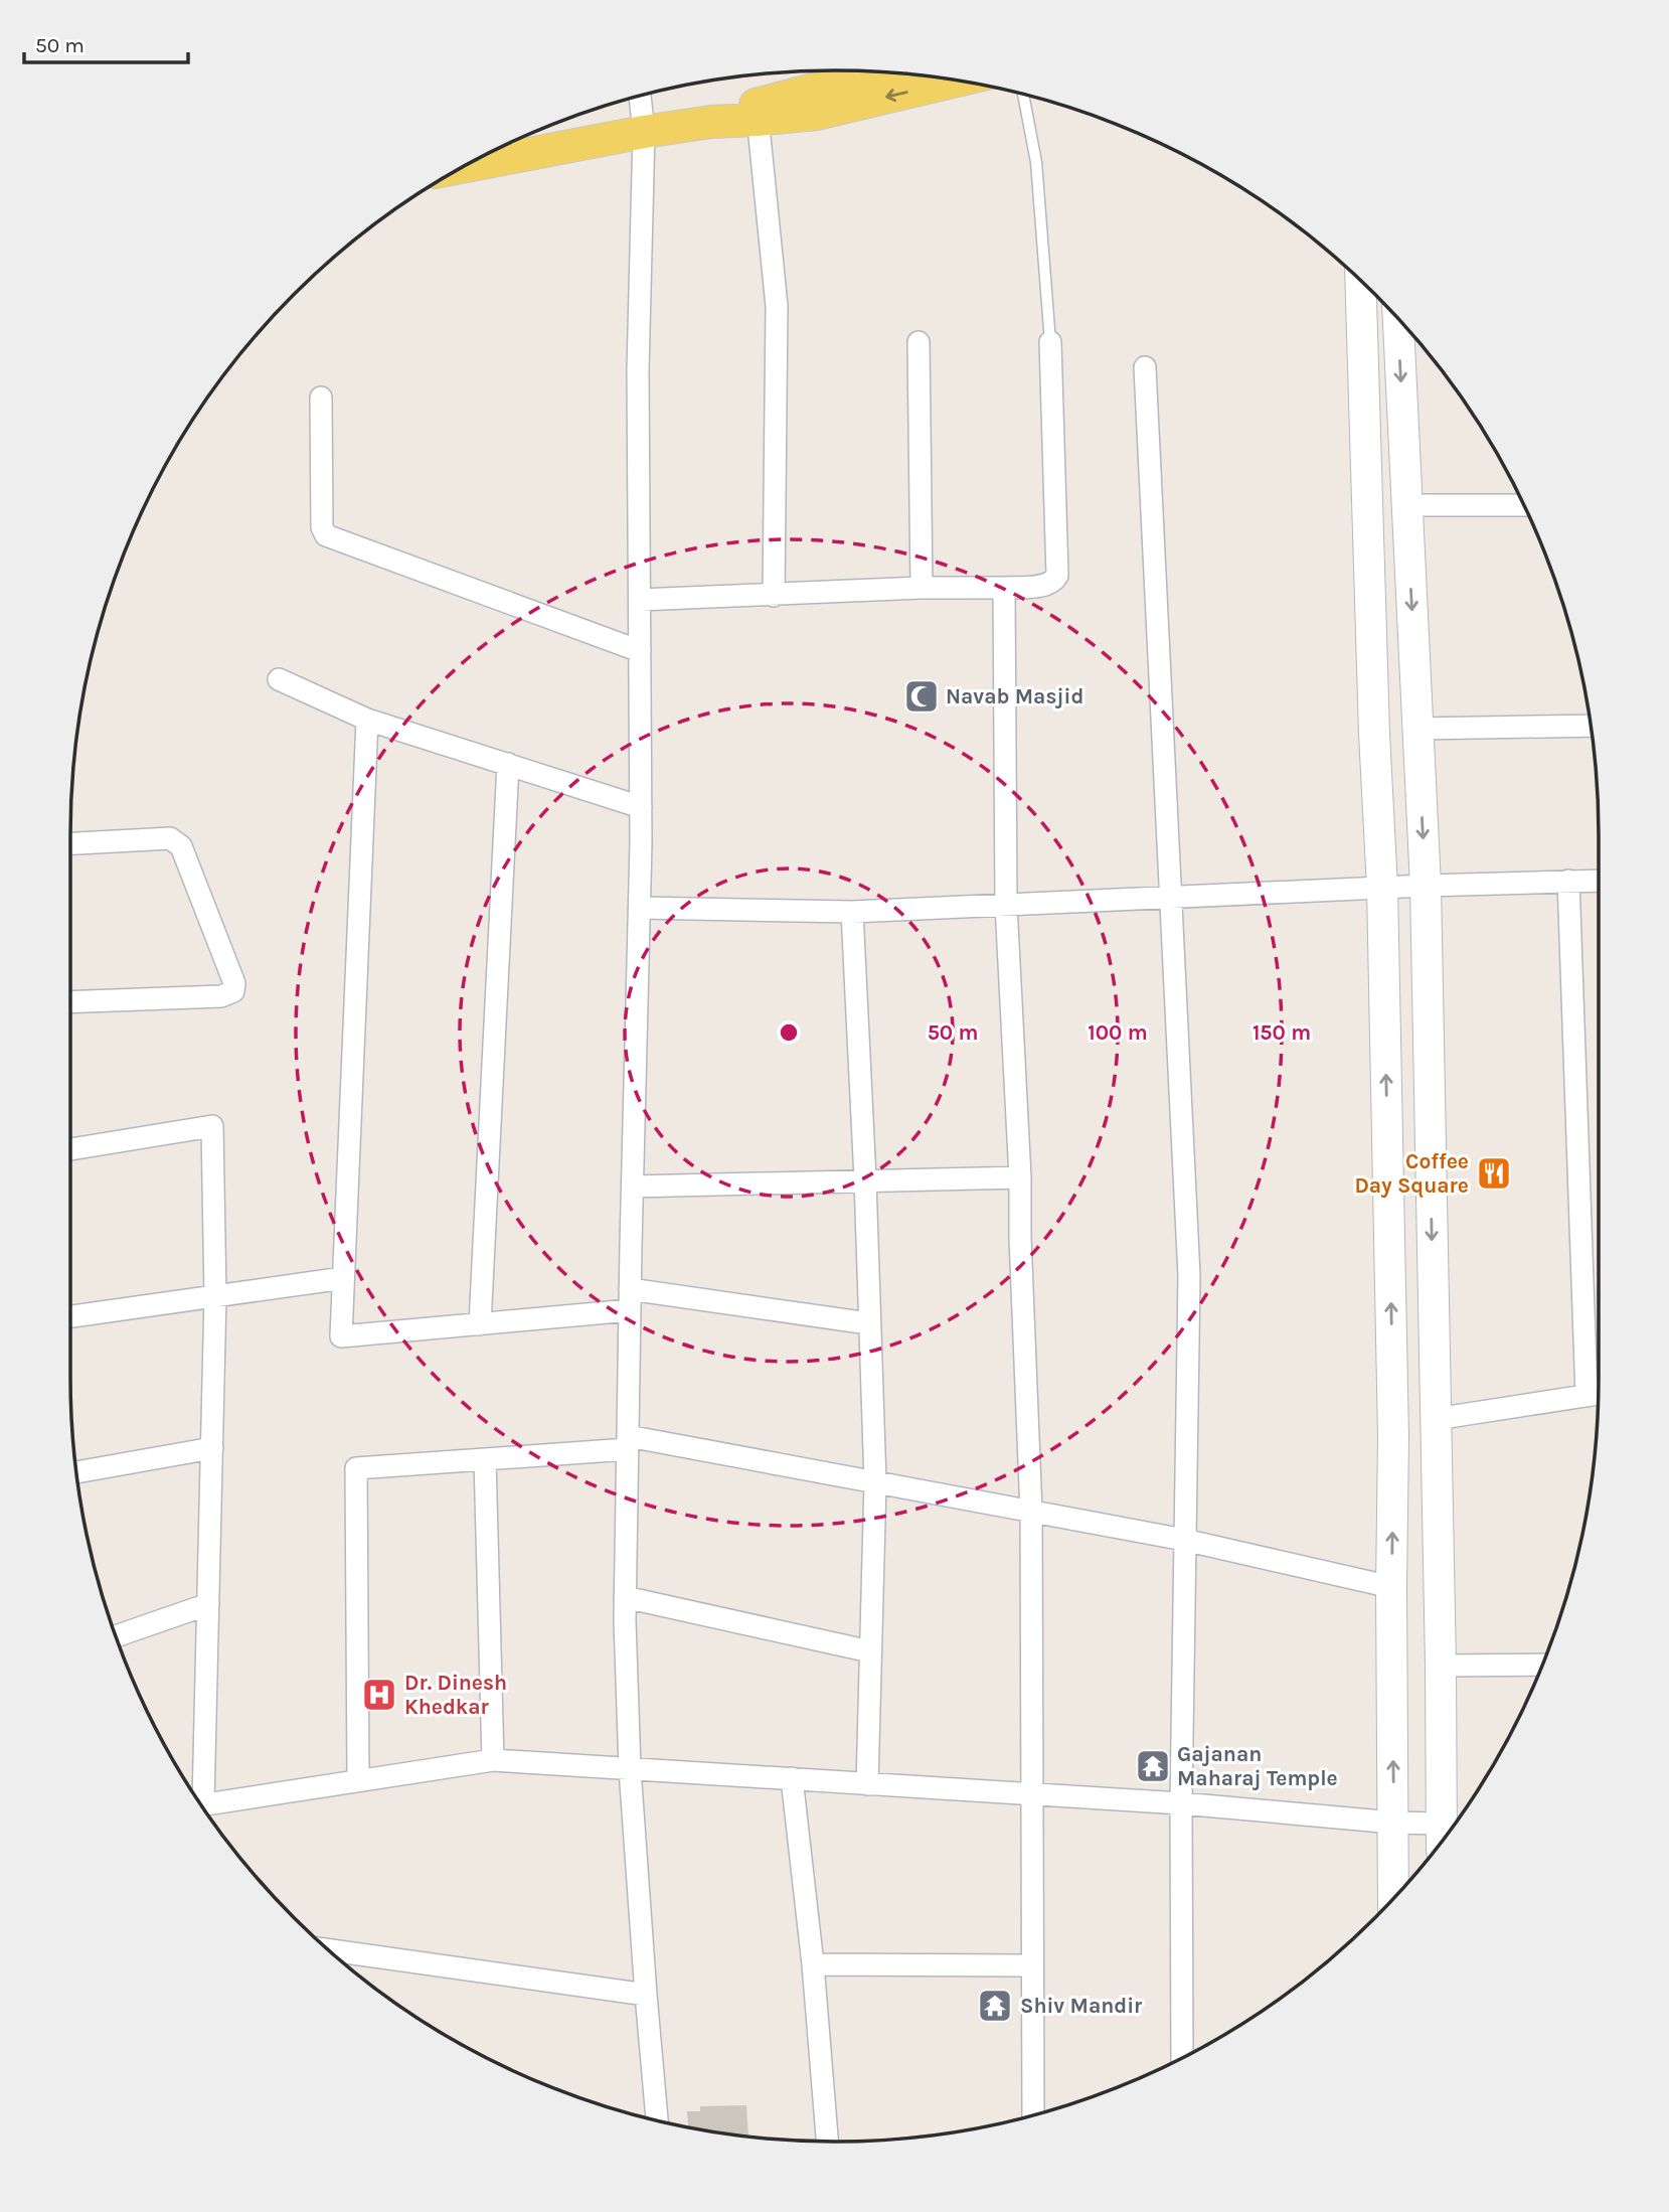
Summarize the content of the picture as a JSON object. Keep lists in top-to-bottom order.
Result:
{
  "places": {
    "mosque": ["Navab Masjid"],
    "restaurant": ["Coffee Day Square"],
    "hospital": ["Dr. Dinesh Khedkar"],
    "temple": ["Gajanan Maharaj Temple", "Shiv Mandir"]
  },
  "scale_bar": "50 m",
  "rings": ["50 m", "100 m", "150 m"]
}
